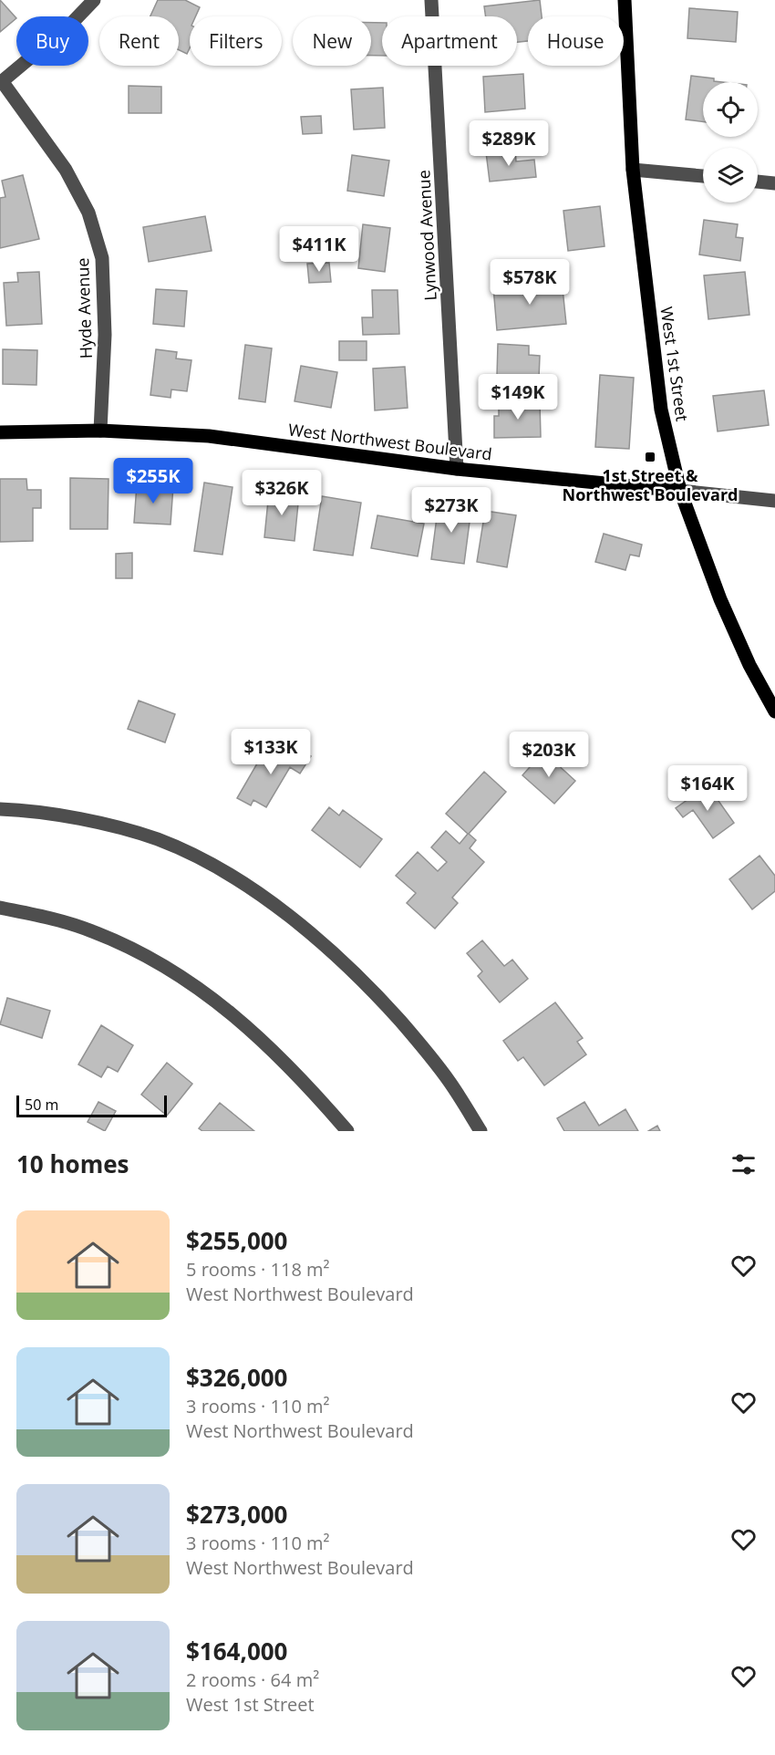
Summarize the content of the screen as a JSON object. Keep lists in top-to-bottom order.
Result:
{
  "streets": {
    "main road": ["West 1st Street", "West Northwest Boulevard"],
    "street": ["Lynwood Avenue", "Hyde Avenue"]
  },
  "crossings": [
    ["Lynwood Avenue", "West Northwest Boulevard"],
    ["Hyde Avenue", "West Northwest Boulevard"],
    ["West 1st Street", "West Northwest Boulevard"]
  ],
  "places": {
    "transit": ["1st Street & Northwest Boulevard"]
  },
  "scale_bar": "50 m",
  "page": {
    "chip": [
      "Buy",
      "Rent",
      "Filters",
      "New",
      "Apartment",
      "House"
    ],
    "price": [
      "$289K",
      "$411K",
      "$578K",
      "$149K",
      "$255K",
      "$326K",
      "$273K",
      "$133K",
      "$203K",
      "$164K"
    ],
    "scale": "50 m",
    "heading": "10 homes",
    "list": [
      {
        "name": "$255,000",
        "note": "5 rooms · 118 m² · West Northwest Boulevard"
      },
      {
        "name": "$326,000",
        "note": "3 rooms · 110 m² · West Northwest Boulevard"
      },
      {
        "name": "$273,000",
        "note": "3 rooms · 110 m² · West Northwest Boulevard"
      },
      {
        "name": "$164,000",
        "note": "2 rooms · 64 m² · West 1st Street"
      }
    ]
  }
}
